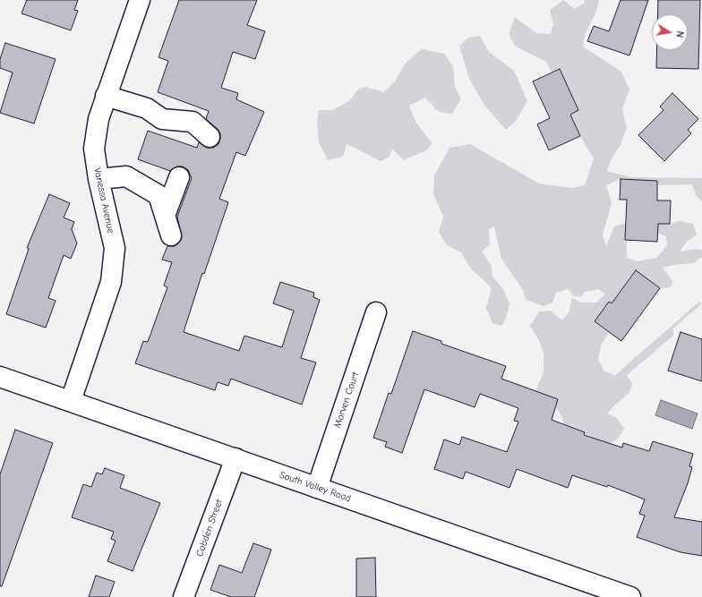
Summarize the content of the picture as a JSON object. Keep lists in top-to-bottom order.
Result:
{
  "streets": {
    "street": [
      "Vanessa Avenue",
      "Morven Court",
      "South Valley Road",
      "Cobden Street"
    ]
  },
  "crossings": [
    ["Vanessa Avenue", "South Valley Road"],
    ["Morven Court", "South Valley Road"],
    ["South Valley Road", "Cobden Street"]
  ],
  "north": "right"
}
